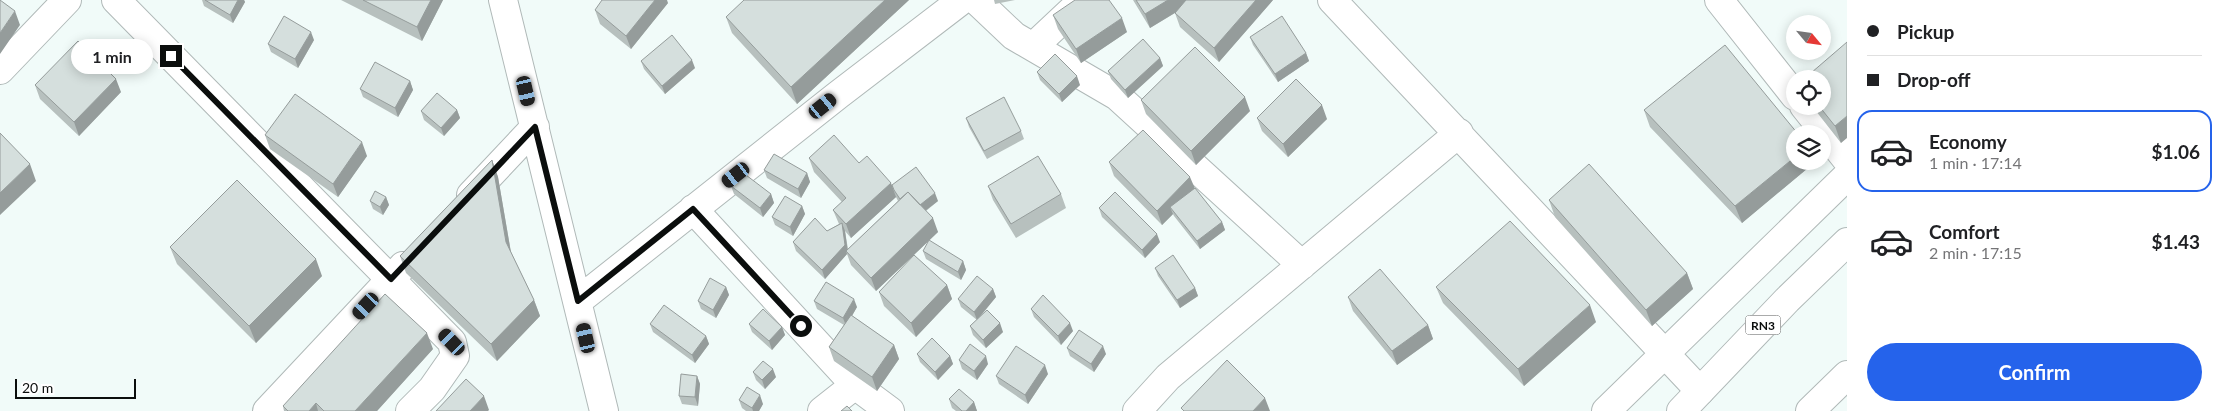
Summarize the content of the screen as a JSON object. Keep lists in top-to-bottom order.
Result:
{
  "streets": {
    "main road": ["RN3"]
  },
  "scale_bar": "20 m",
  "north": "bottom right",
  "page": {
    "banner": ["Pickup", "Drop-off"],
    "bubble": "1 min",
    "list": [
      {
        "name": "Economy",
        "note": "1 min · 17:14",
        "value": "$1.06"
      },
      {
        "name": "Comfort",
        "note": "2 min · 17:15",
        "value": "$1.43"
      }
    ],
    "buttons": "Confirm",
    "scale": "20 m"
  }
}
